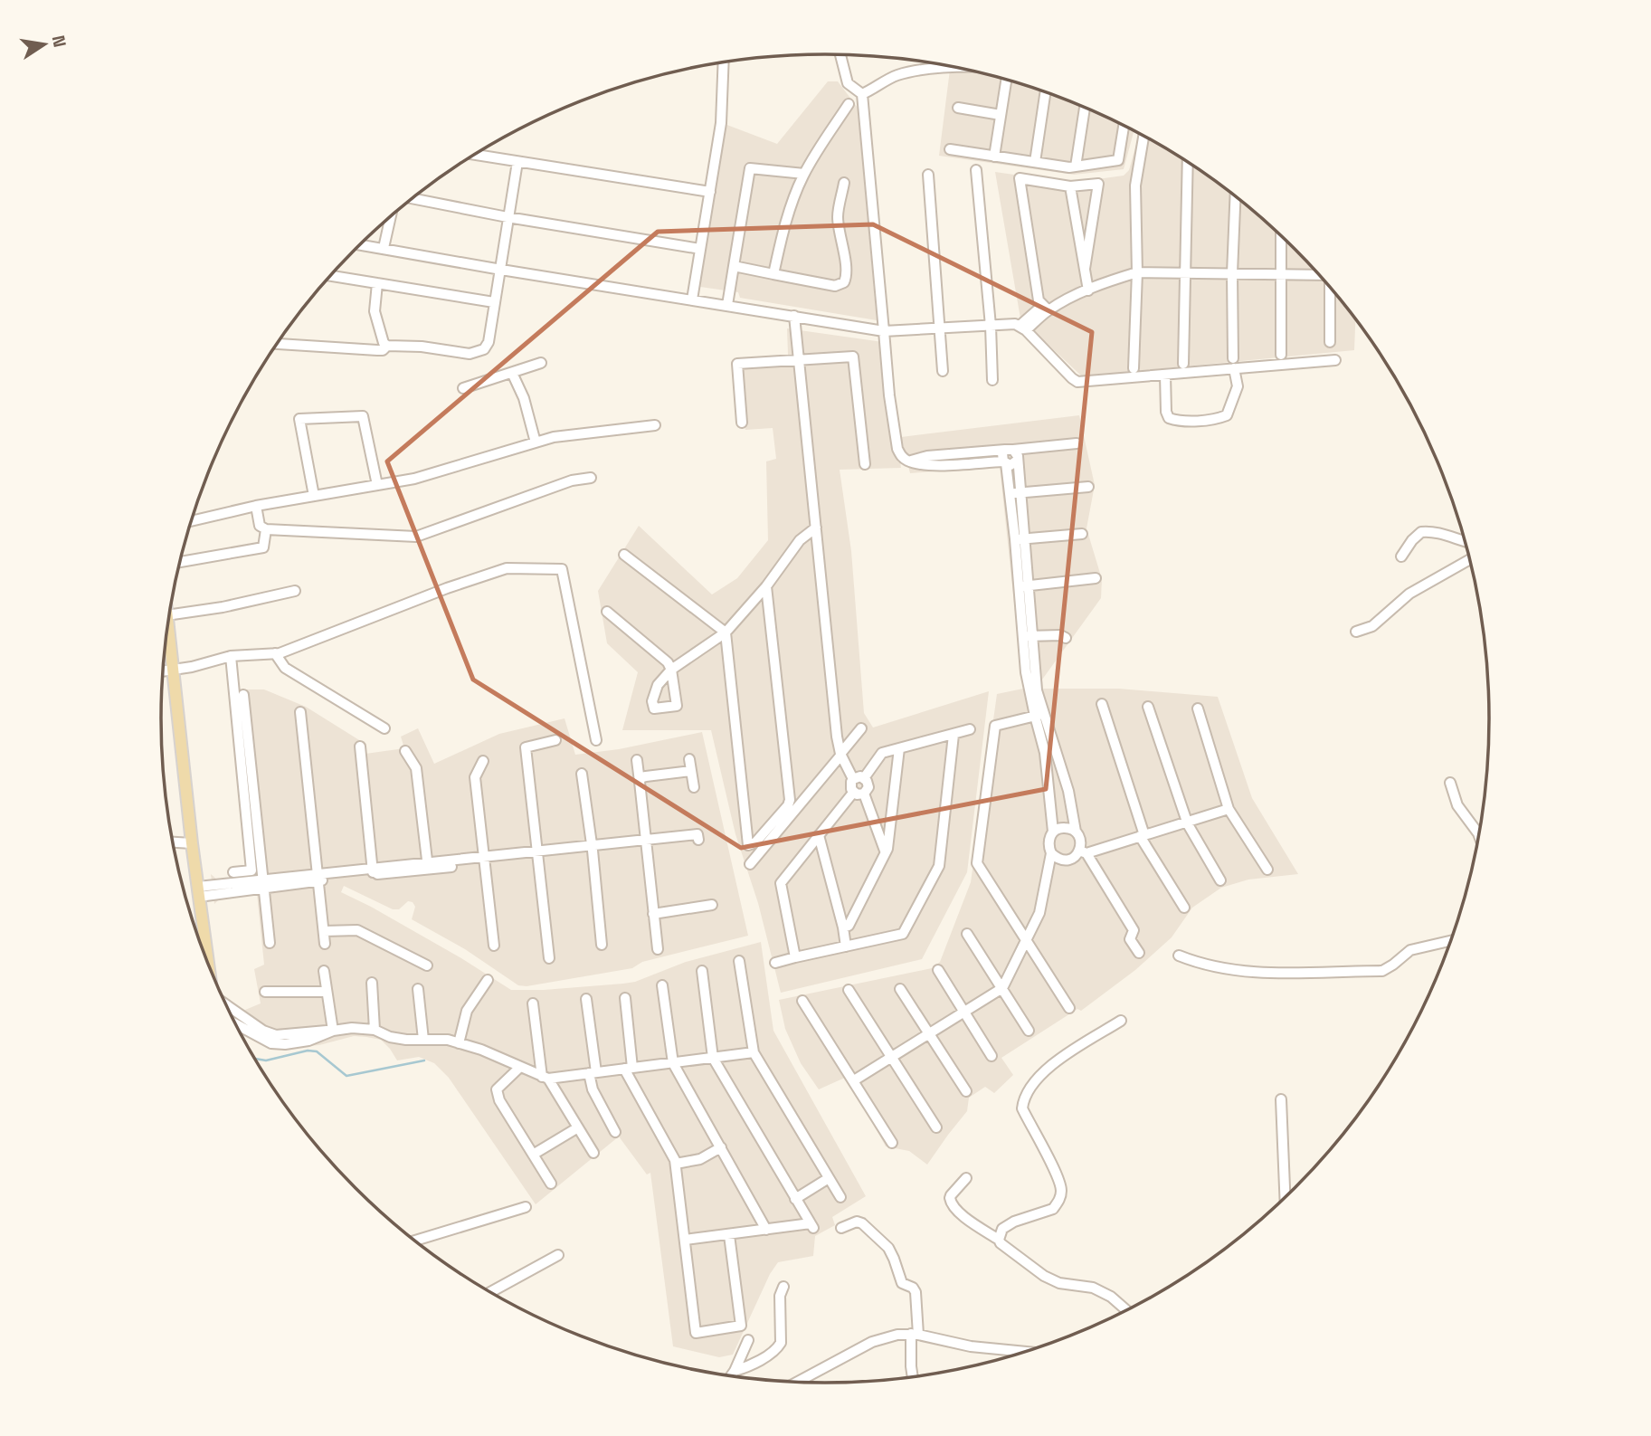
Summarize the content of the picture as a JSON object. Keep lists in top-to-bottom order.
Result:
{
  "north": "right"
}
